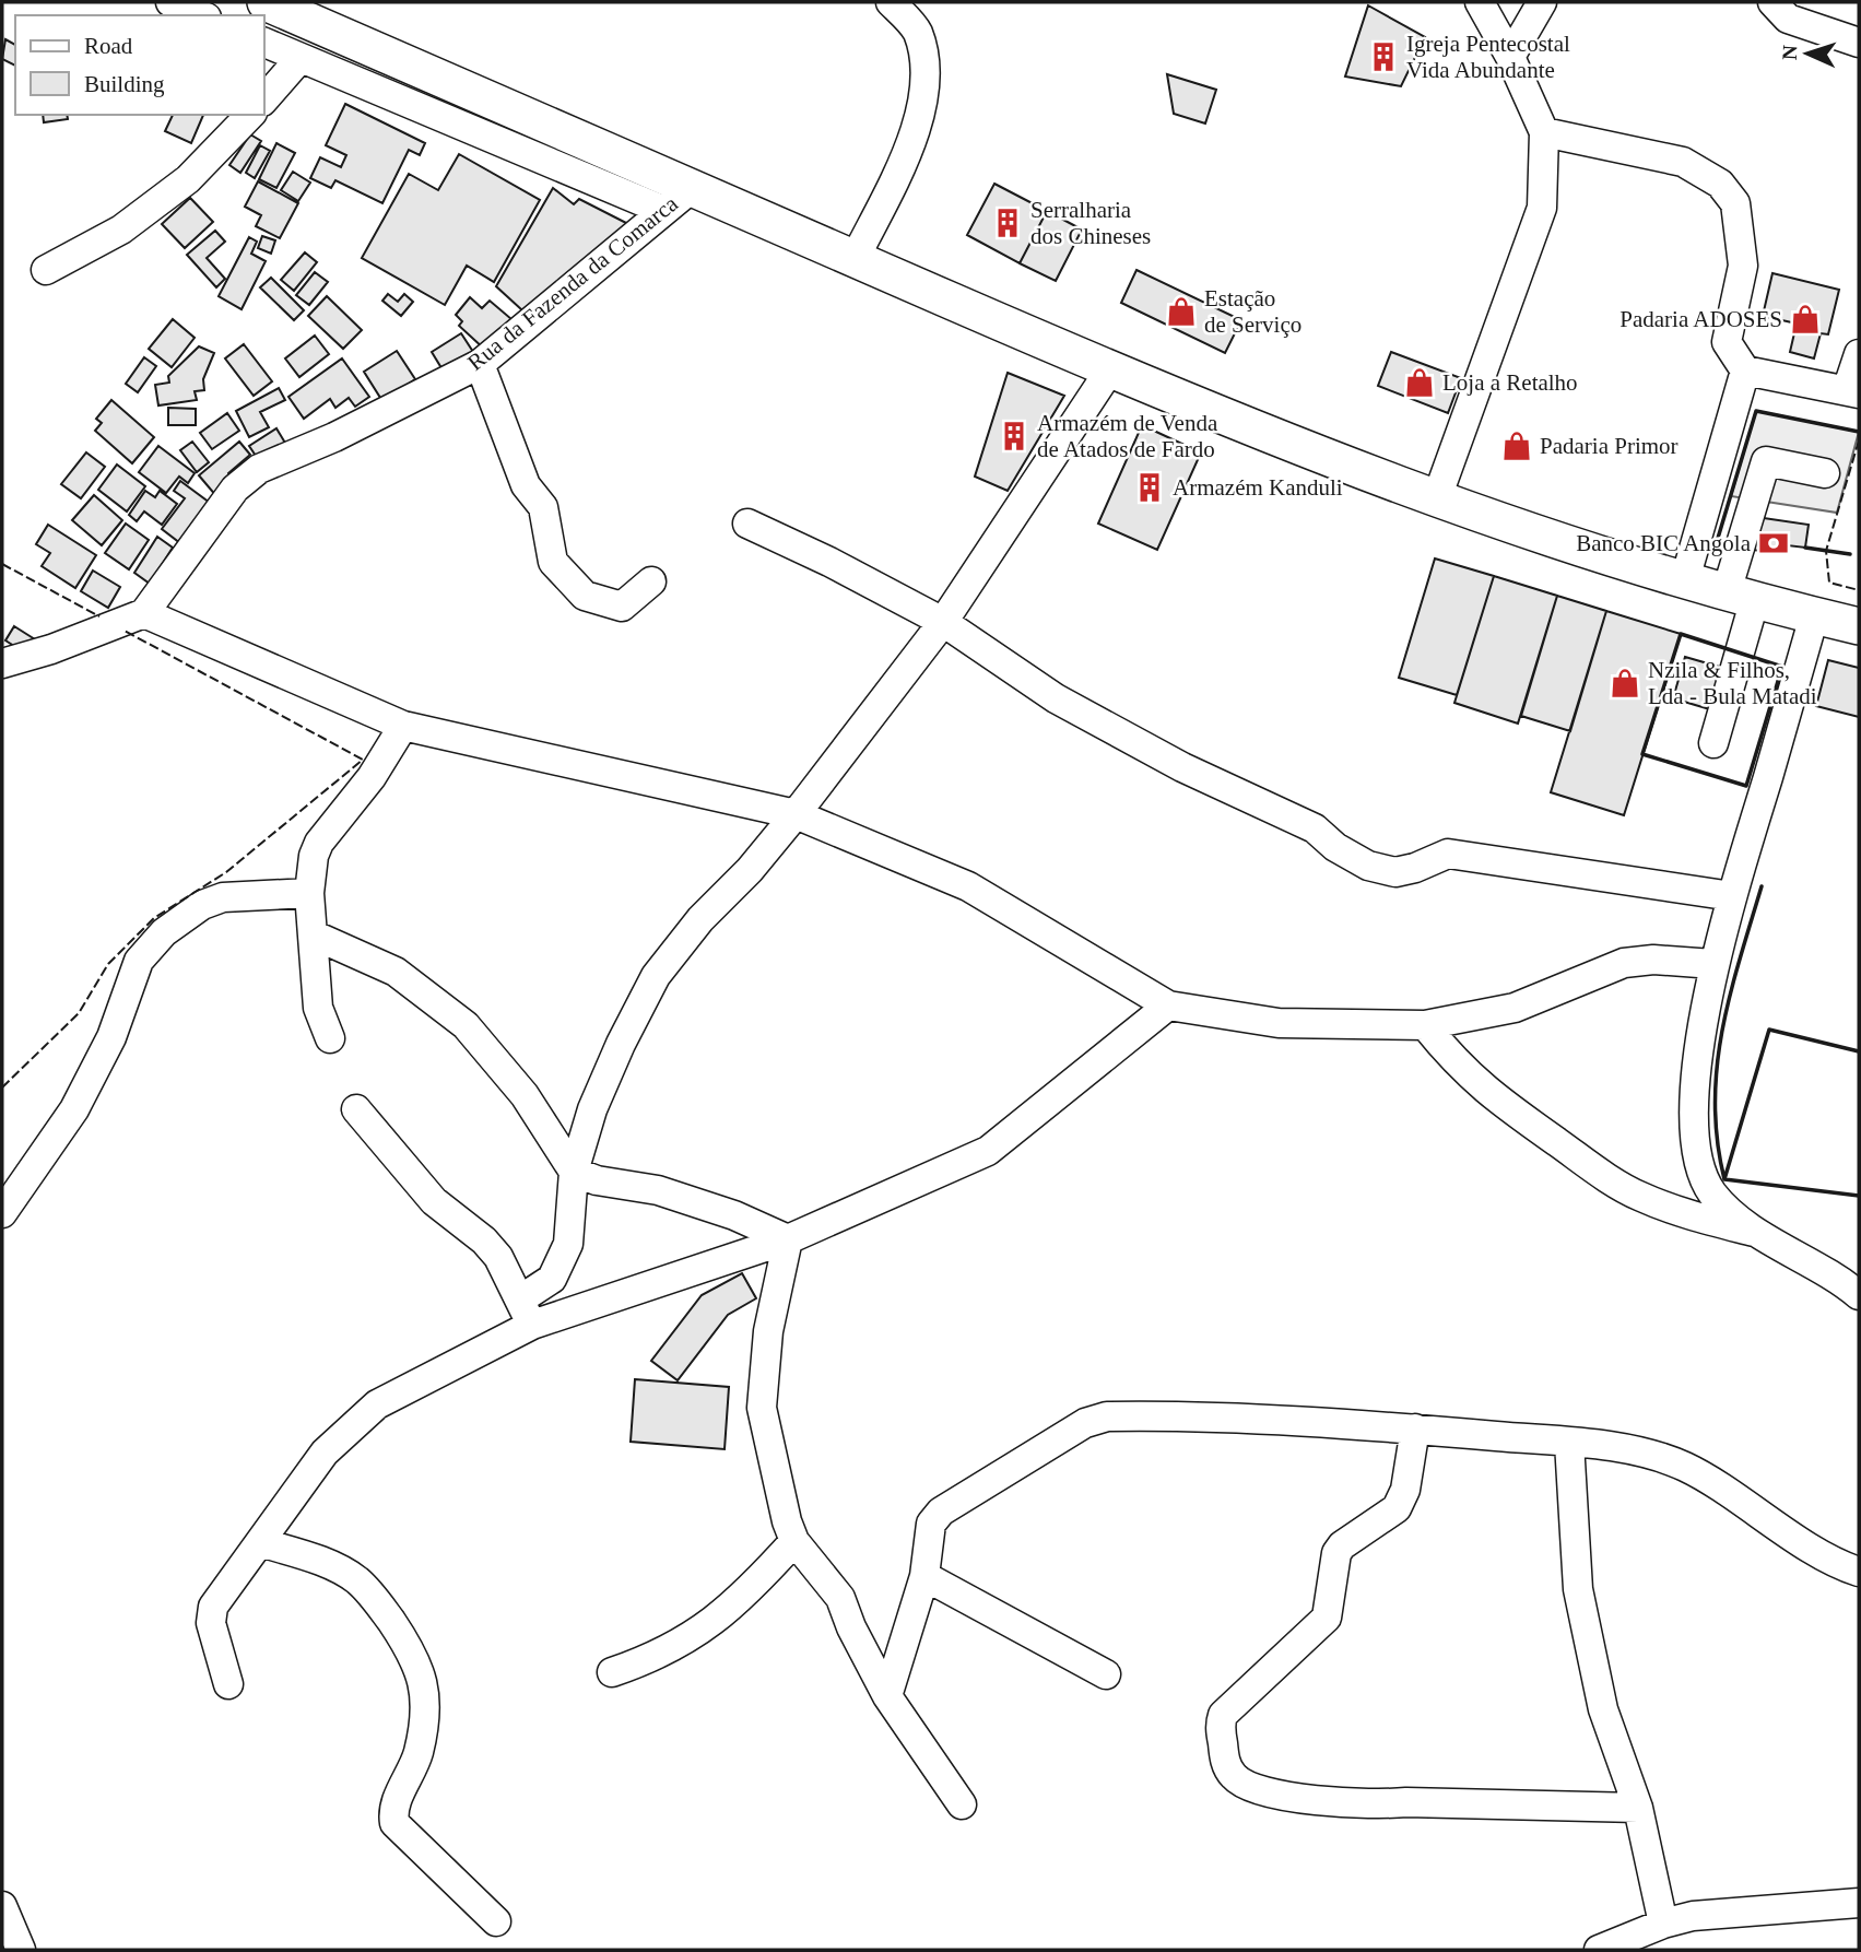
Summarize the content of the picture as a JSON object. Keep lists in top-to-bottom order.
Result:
{
  "streets": {
    "street": ["Rua da Fazenda da Comarca"]
  },
  "places": {
    "building": [
      "Igreja Pentecostal Vida Abundante",
      "Serralharia dos Chineses",
      "Armazém de Venda de Atados de Fardo",
      "Armazém Kanduli"
    ],
    "shop": [
      "Estação de Serviço",
      "Padaria ADOSES",
      "Loja a Retalho",
      "Padaria Primor",
      "Nzila & Filhos, Lda - Bula Matadi"
    ],
    "bank": ["Banco BIC Angola"]
  },
  "legend": ["Road", "Building"],
  "north": "left"
}
